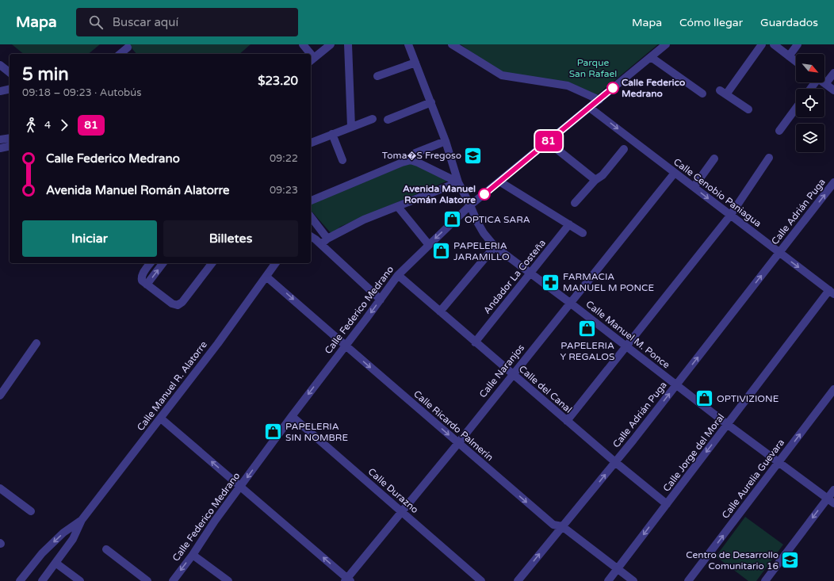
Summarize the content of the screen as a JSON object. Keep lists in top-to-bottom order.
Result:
{
  "streets": {
    "street": [
      "Calle Cenobio Paniagua",
      "Calle Adrián Puga",
      "Andador La Costeña",
      "Calle Federico Medrano",
      "Calle Manuel M. Ponce",
      "Calle Naranjos",
      "Calle Manuel R. Alatorre",
      "Calle del Canal",
      "Calle Ricardo Palmerín",
      "Calle Jorge del Moral",
      "Calle Aurelia Guevara",
      "Calle Durazno"
    ]
  },
  "crossings": [
    ["Calle Cenobio Paniagua", "Calle Adrián Puga"],
    ["Calle Cenobio Paniagua", "Calle Federico Medrano"],
    ["Calle Cenobio Paniagua", "Calle Naranjos"],
    ["Calle Cenobio Paniagua", "Calle Jorge del Moral"],
    ["Calle Adrián Puga", "Calle Manuel M. Ponce"],
    ["Calle Adrián Puga", "Calle del Canal"],
    ["Calle Adrián Puga", "Calle Ricardo Palmerín"],
    ["Andador La Costeña", "Calle Manuel M. Ponce"],
    ["Andador La Costeña", "Calle del Canal"],
    ["Calle Federico Medrano", "Calle Manuel M. Ponce"],
    ["Calle Federico Medrano", "Calle del Canal"],
    ["Calle Federico Medrano", "Calle Ricardo Palmerín"],
    ["Calle Federico Medrano", "Calle Durazno"],
    ["Calle Manuel M. Ponce", "Calle Naranjos"],
    ["Calle Manuel M. Ponce", "Calle Jorge del Moral"],
    ["Calle Manuel M. Ponce", "Calle Aurelia Guevara"],
    ["Calle Naranjos", "Calle del Canal"],
    ["Calle Naranjos", "Calle Ricardo Palmerín"],
    ["Calle Naranjos", "Calle Durazno"],
    ["Calle Manuel R. Alatorre", "Calle Ricardo Palmerín"],
    ["Calle del Canal", "Calle Jorge del Moral"],
    ["Calle Ricardo Palmerín", "Calle Jorge del Moral"]
  ],
  "one_way": [
    "Calle Cenobio Paniagua",
    "Calle Federico Medrano",
    "Calle Ricardo Palmerín",
    "Calle Jorge del Moral"
  ],
  "parks": ["Parque San Rafael"],
  "places": {
    "other": ["Calle Federico Medrano", "Avenida Manuel Román Alatorre"],
    "school or university": ["Toma�S Fregoso", "Centro de Desarrollo Comunitario 16"],
    "shop": [
      "OPTICA SARA",
      "PAPELERIA JARAMILLO",
      "PAPELERIA Y REGALOS",
      "OPTIVIZIONE",
      "PAPELERIA SIN NOMBRE"
    ],
    "pharmacy": ["FARMACIA MANUEL M PONCE"]
  },
  "lines": ["bus line 81"],
  "north": "bottom right",
  "page": {
    "header": "Mapa",
    "search": "Buscar aquí",
    "nav": ["Mapa", "Cómo llegar", "Guardados"],
    "on_map": "81",
    "heading": ["5 min", "09:18 – 09:23 · Autobús", "$23.20"],
    "legs": ["4", "81"],
    "list": [
      {
        "name": "Calle Federico Medrano",
        "value": "09:22"
      },
      {
        "name": "Avenida Manuel Román Alatorre",
        "value": "09:23"
      }
    ],
    "buttons": ["Iniciar", "Billetes"]
  }
}
